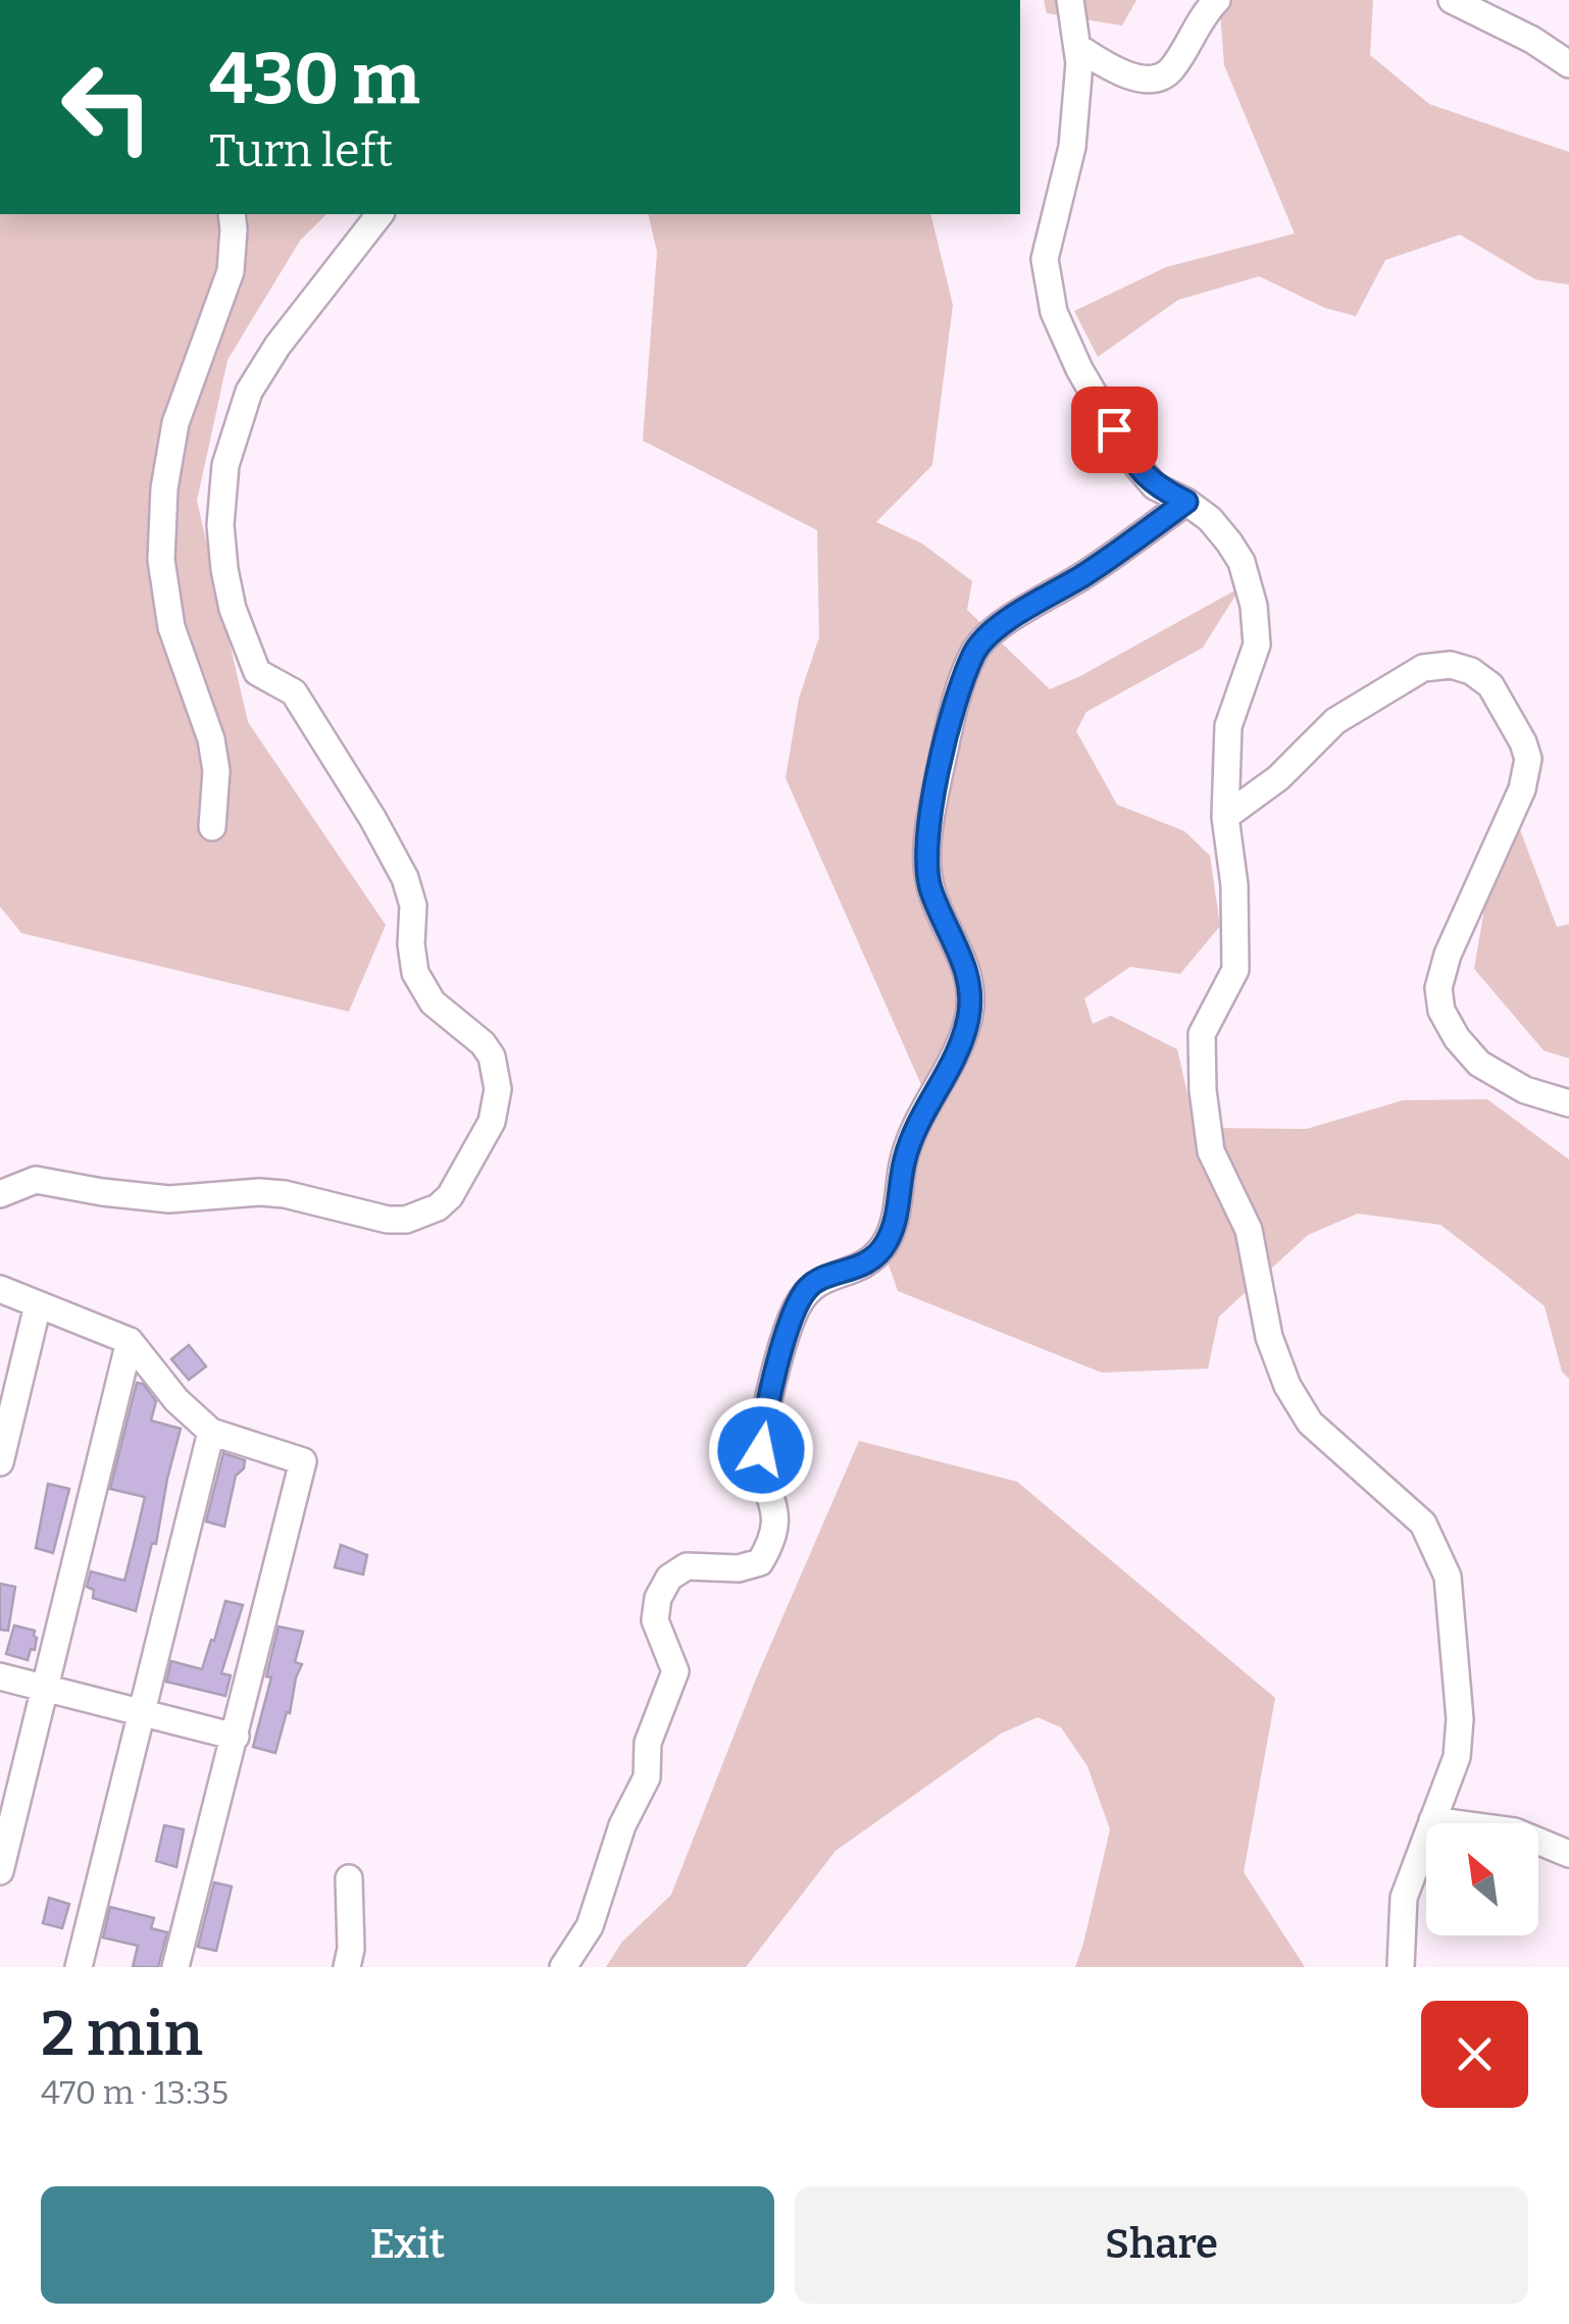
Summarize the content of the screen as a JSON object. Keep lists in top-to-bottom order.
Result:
{
  "north": "top left",
  "page": {
    "turn": ["430 m", "Turn left"],
    "heading": ["2 min", "470 m · 13:35"],
    "buttons": ["Exit", "Share"]
  }
}
